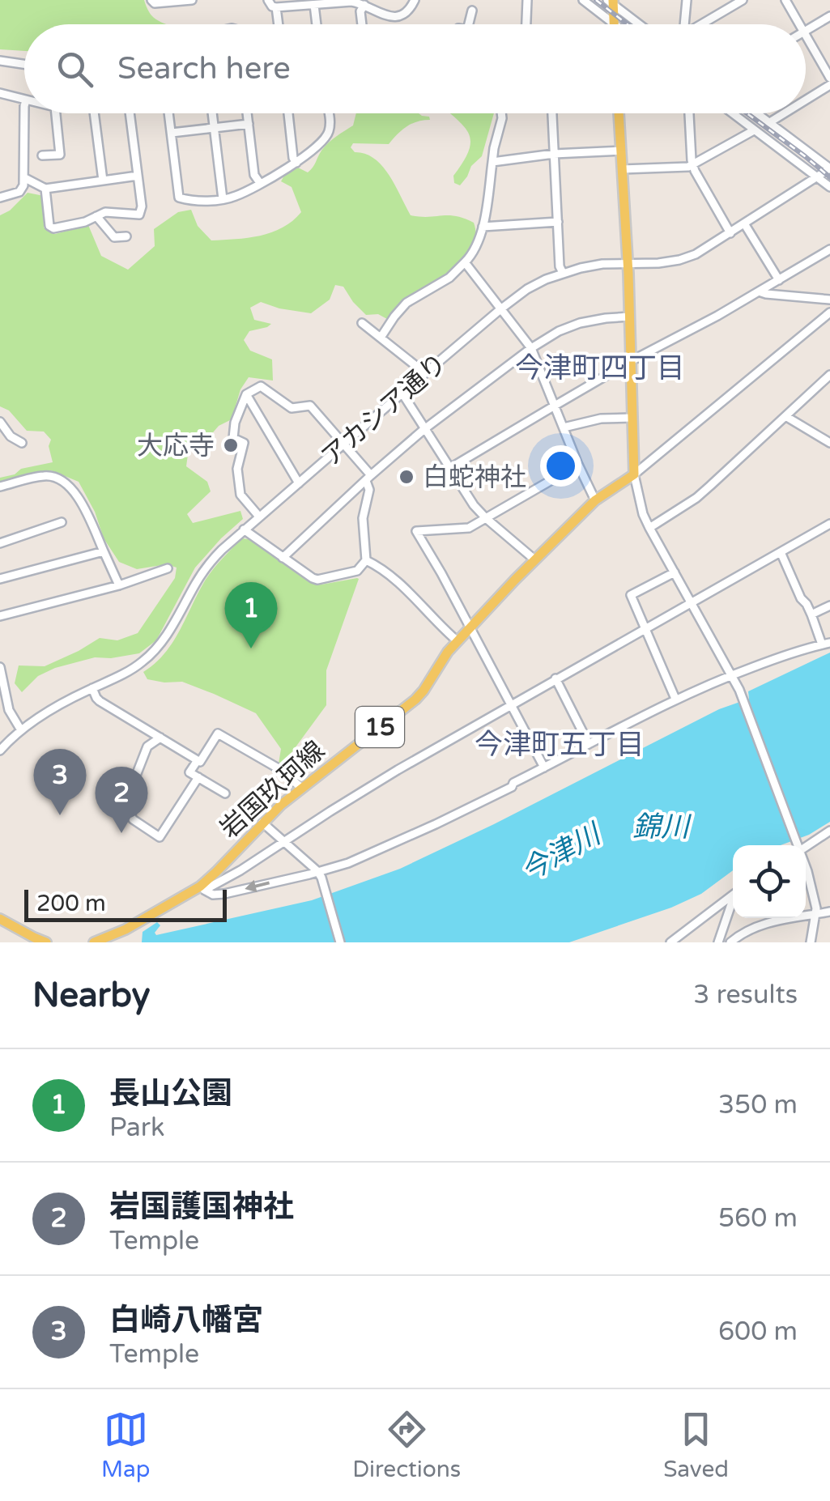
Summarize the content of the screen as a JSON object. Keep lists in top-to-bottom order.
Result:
{
  "streets": {
    "main road": ["15", "岩国玖珂線"],
    "street": ["アカシア通り"]
  },
  "districts": ["今津町四丁目", "今津町五丁目"],
  "water": ["錦川", "今津川"],
  "places": ["大応寺", "白蛇神社"],
  "scale_bar": "200 m",
  "page": {
    "search": "Search here",
    "pins": ["1", "3", "2"],
    "scale": "200 m",
    "heading": ["Nearby", "3 results"],
    "list": [
      {
        "mark": "1",
        "name": "長山公園",
        "note": "Park",
        "value": "350 m"
      },
      {
        "mark": "2",
        "name": "岩国護国神社",
        "note": "Temple",
        "value": "560 m"
      },
      {
        "mark": "3",
        "name": "白崎八幡宮",
        "note": "Temple",
        "value": "600 m"
      }
    ],
    "nav": ["Map", "Directions", "Saved"]
  }
}
